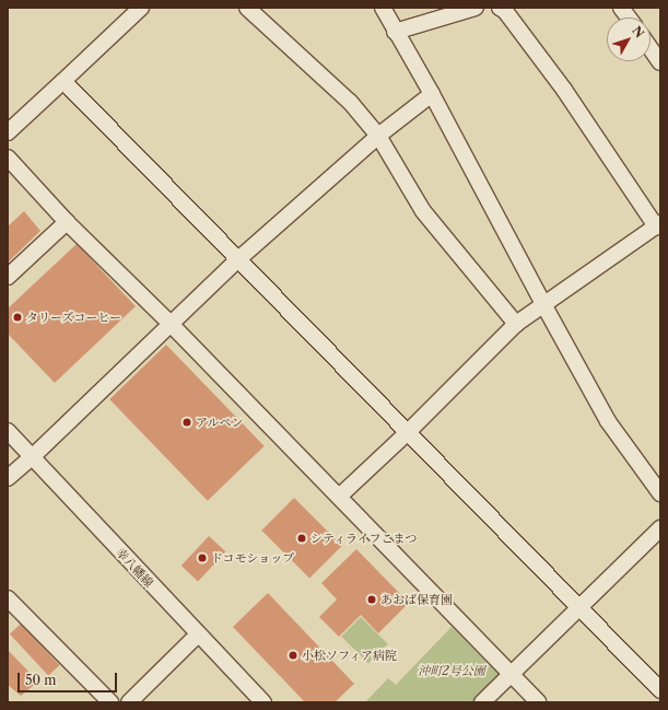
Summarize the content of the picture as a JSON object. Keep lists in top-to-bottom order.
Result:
{
  "streets": {
    "street": ["幸八幡線"]
  },
  "parks": ["沖町2号公園"],
  "places": [
    "タリーズコーヒー",
    "アルペン",
    "シティライフこまつ",
    "ドコモショップ",
    "あおば保育園",
    "小松ソフィア病院"
  ],
  "scale_bar": "50 m",
  "north": "top right"
}
